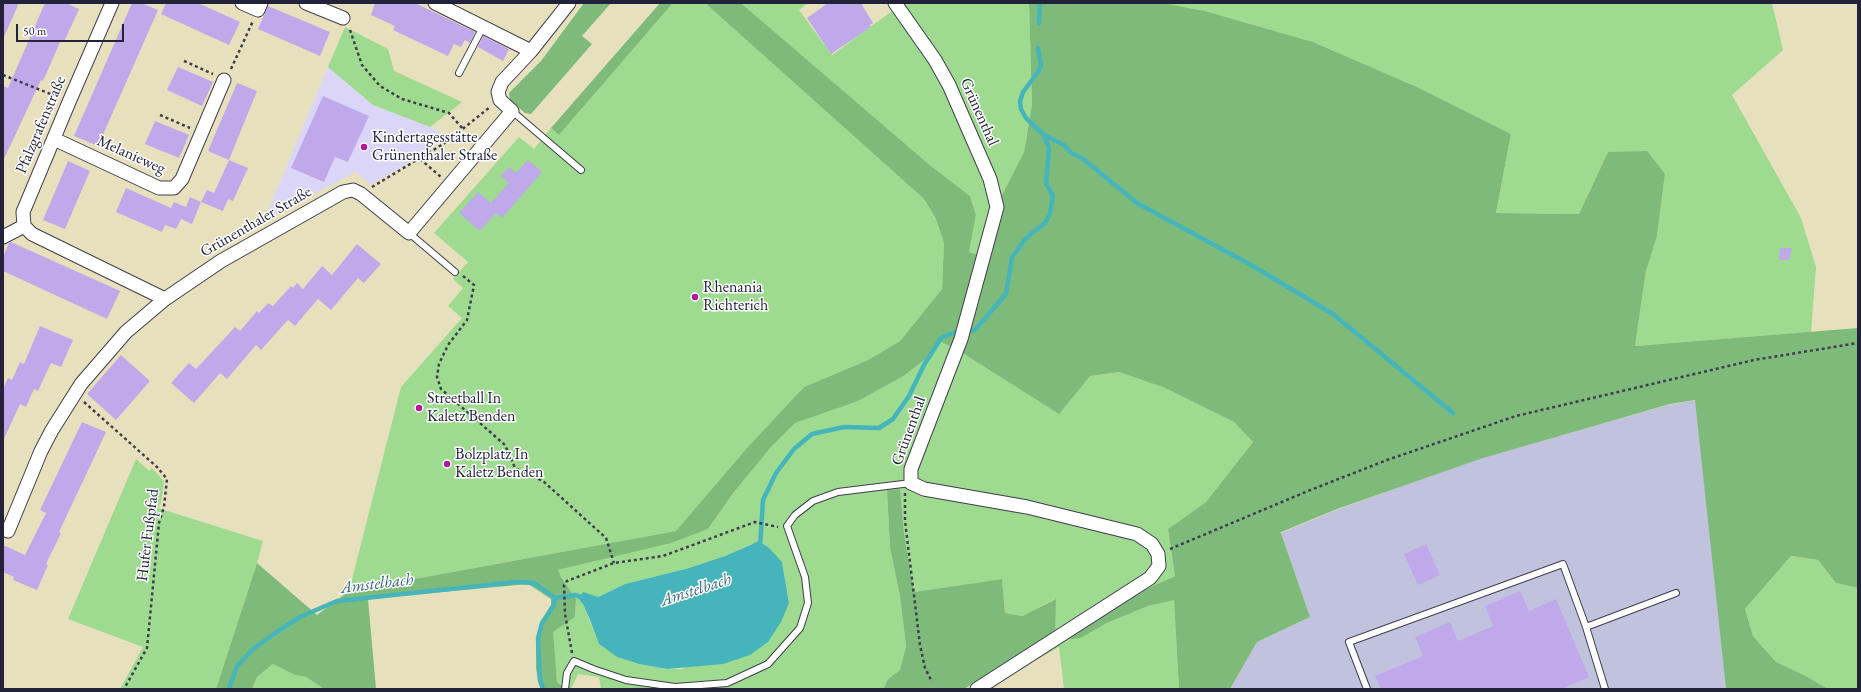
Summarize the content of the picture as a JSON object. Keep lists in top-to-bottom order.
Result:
{
  "streets": {
    "street": [
      "Grünenthal",
      "Pfalzgrafenstraße",
      "Melanieweg",
      "Grünenthaler Straße"
    ],
    "path": ["Hufer Fußpfad"]
  },
  "crossings": [
    ["Pfalzgrafenstraße", "Melanieweg"],
    ["Grünenthaler Straße", "Hufer Fußpfad"]
  ],
  "water": ["Amstelbach"],
  "places": [
    "Kindertagesstätte Grünenthaler Straße",
    "Rhenania Richterich",
    "Streetball In Kaletz Benden",
    "Bolzplatz In Kaletz Benden"
  ],
  "scale_bar": "50 m"
}
